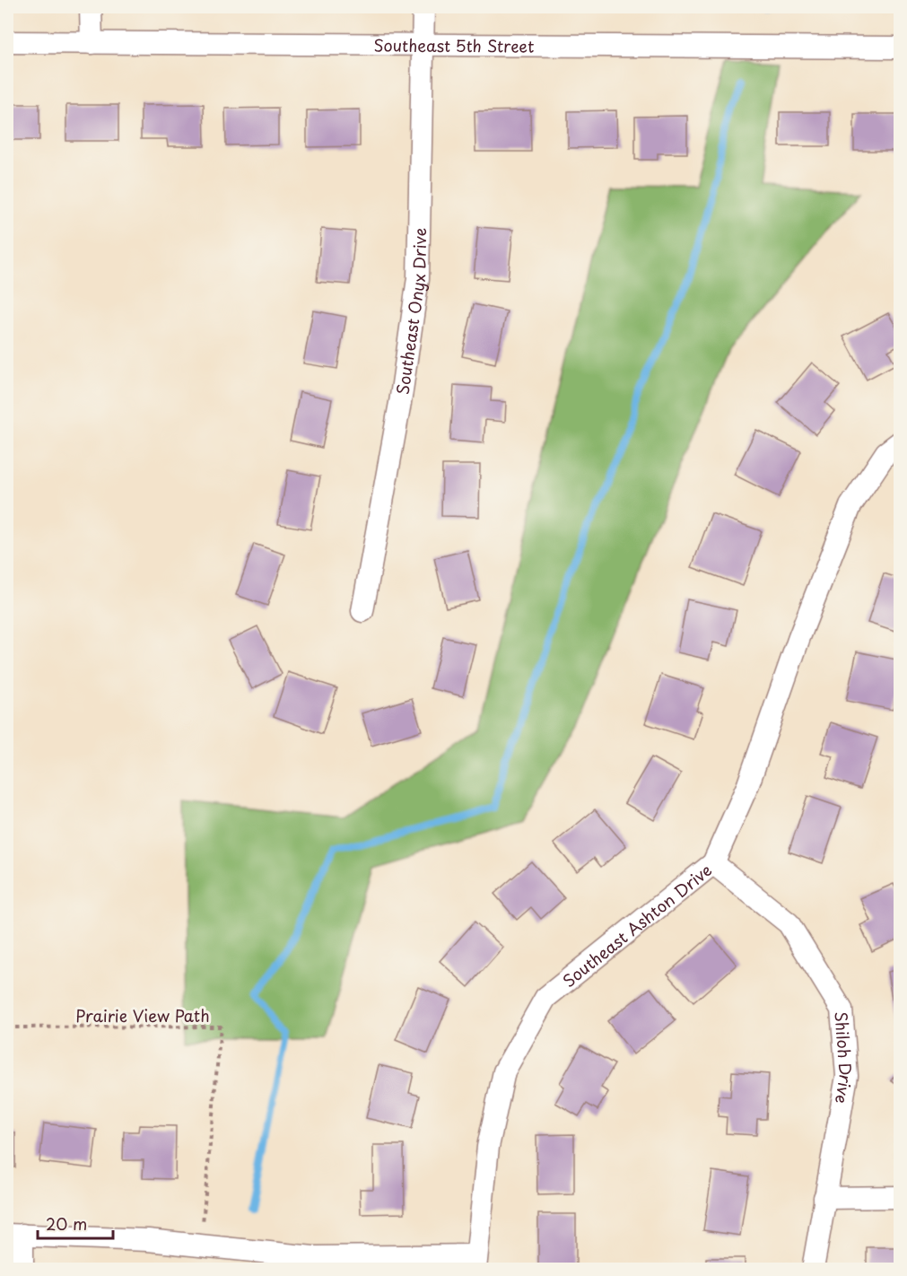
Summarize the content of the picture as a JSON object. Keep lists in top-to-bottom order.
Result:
{
  "streets": {
    "street": [
      "Southeast 5th Street",
      "Southeast Onyx Drive",
      "Southeast Ashton Drive",
      "Shiloh Drive"
    ],
    "path": ["Prairie View Path"]
  },
  "crossings": [
    ["Southeast 5th Street", "Southeast Onyx Drive"],
    ["Southeast Ashton Drive", "Shiloh Drive"]
  ],
  "scale_bar": "20 m"
}
